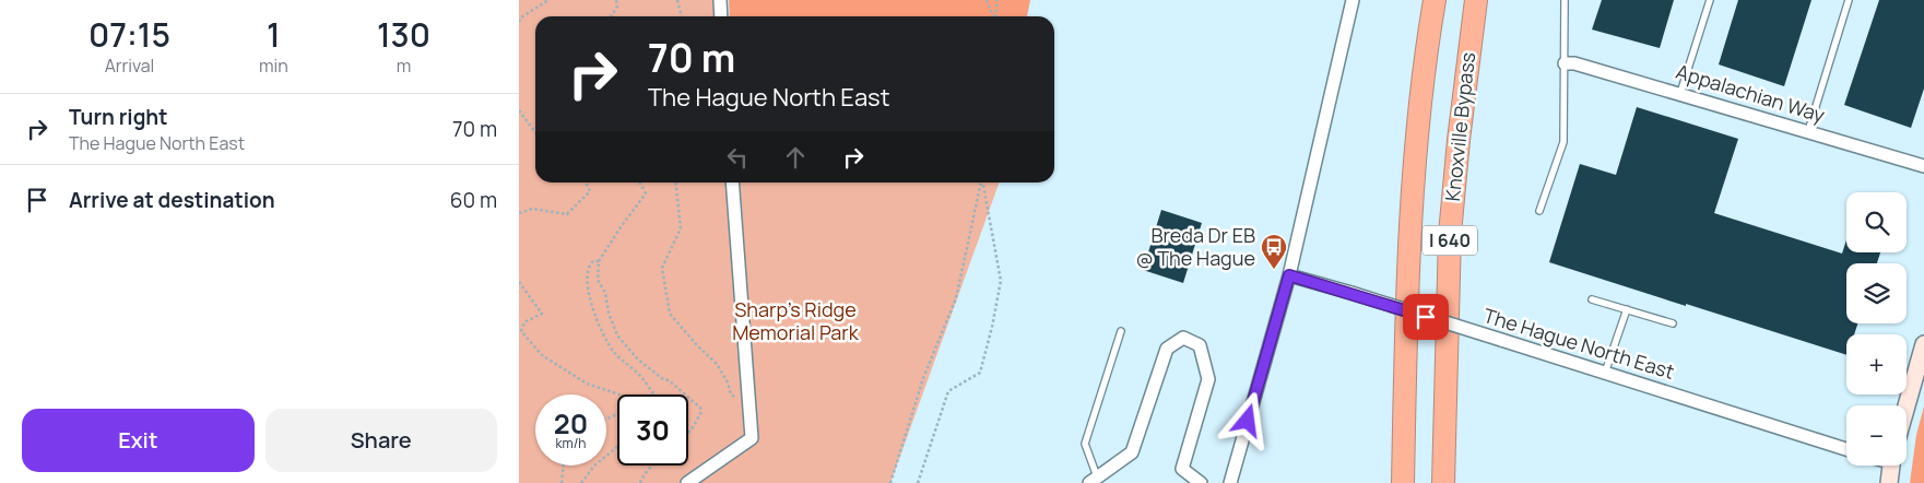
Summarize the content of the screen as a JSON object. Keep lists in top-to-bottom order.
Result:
{
  "streets": {
    "highway": ["Knoxville Bypass", "I 640"],
    "street": ["Appalachian Way", "The Hague North East"]
  },
  "parks": ["Sharp's Ridge Memorial Park"],
  "places": {
    "bus stop": ["Breda Dr EB @ The Hague"]
  },
  "page": {
    "eta": [
      "07:15",
      "Arrival",
      "1",
      "min",
      "130",
      "m"
    ],
    "turn": ["70 m", "The Hague North East"],
    "list": [
      {
        "name": "Turn right",
        "note": "The Hague North East",
        "value": "70 m"
      },
      {
        "name": "Arrive at destination",
        "value": "60 m"
      }
    ],
    "map_buttons": ["+", "−"],
    "speed": "20 km/h",
    "limit": "30",
    "buttons": ["Exit", "Share"]
  }
}
